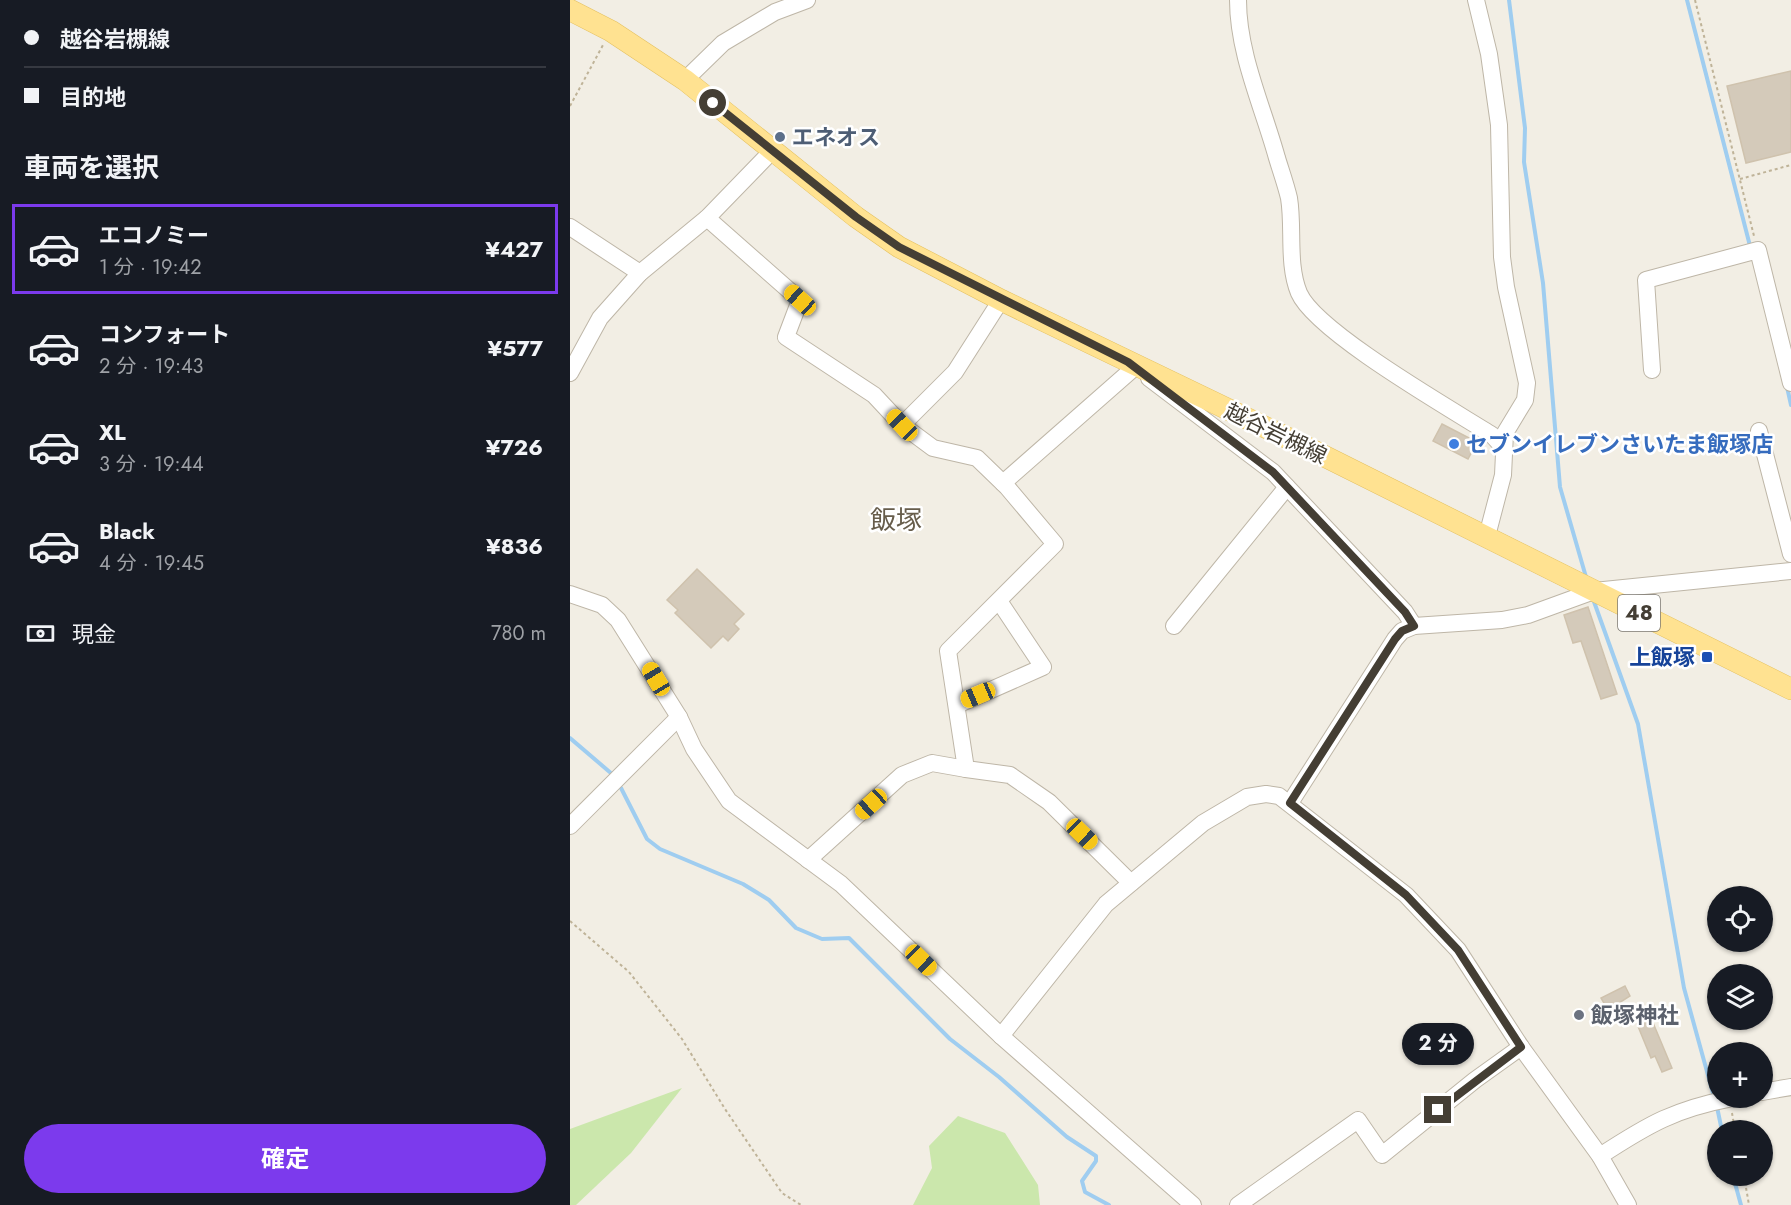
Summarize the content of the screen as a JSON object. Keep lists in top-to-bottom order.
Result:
{
  "streets": {
    "main road": ["越谷岩槻線", "48"]
  },
  "districts": ["飯塚"],
  "places": {
    "other": ["エネオス", "セブンイレブンさいたま飯塚店", "飯塚神社"],
    "transit": ["上飯塚"]
  },
  "page": {
    "banner": ["越谷岩槻線", "目的地"],
    "heading": "車両を選択",
    "list": [
      {
        "name": "エコノミー",
        "note": "1 分 · 19:42",
        "value": "¥427"
      },
      {
        "name": "コンフォート",
        "note": "2 分 · 19:43",
        "value": "¥577"
      },
      {
        "name": "XL",
        "note": "3 分 · 19:44",
        "value": "¥726"
      },
      {
        "name": "Black",
        "note": "4 分 · 19:45",
        "value": "¥836"
      }
    ],
    "pay": ["現金", "780 m"],
    "map_buttons": ["+", "−"],
    "bubble": "2 分",
    "buttons": "確定"
  }
}
